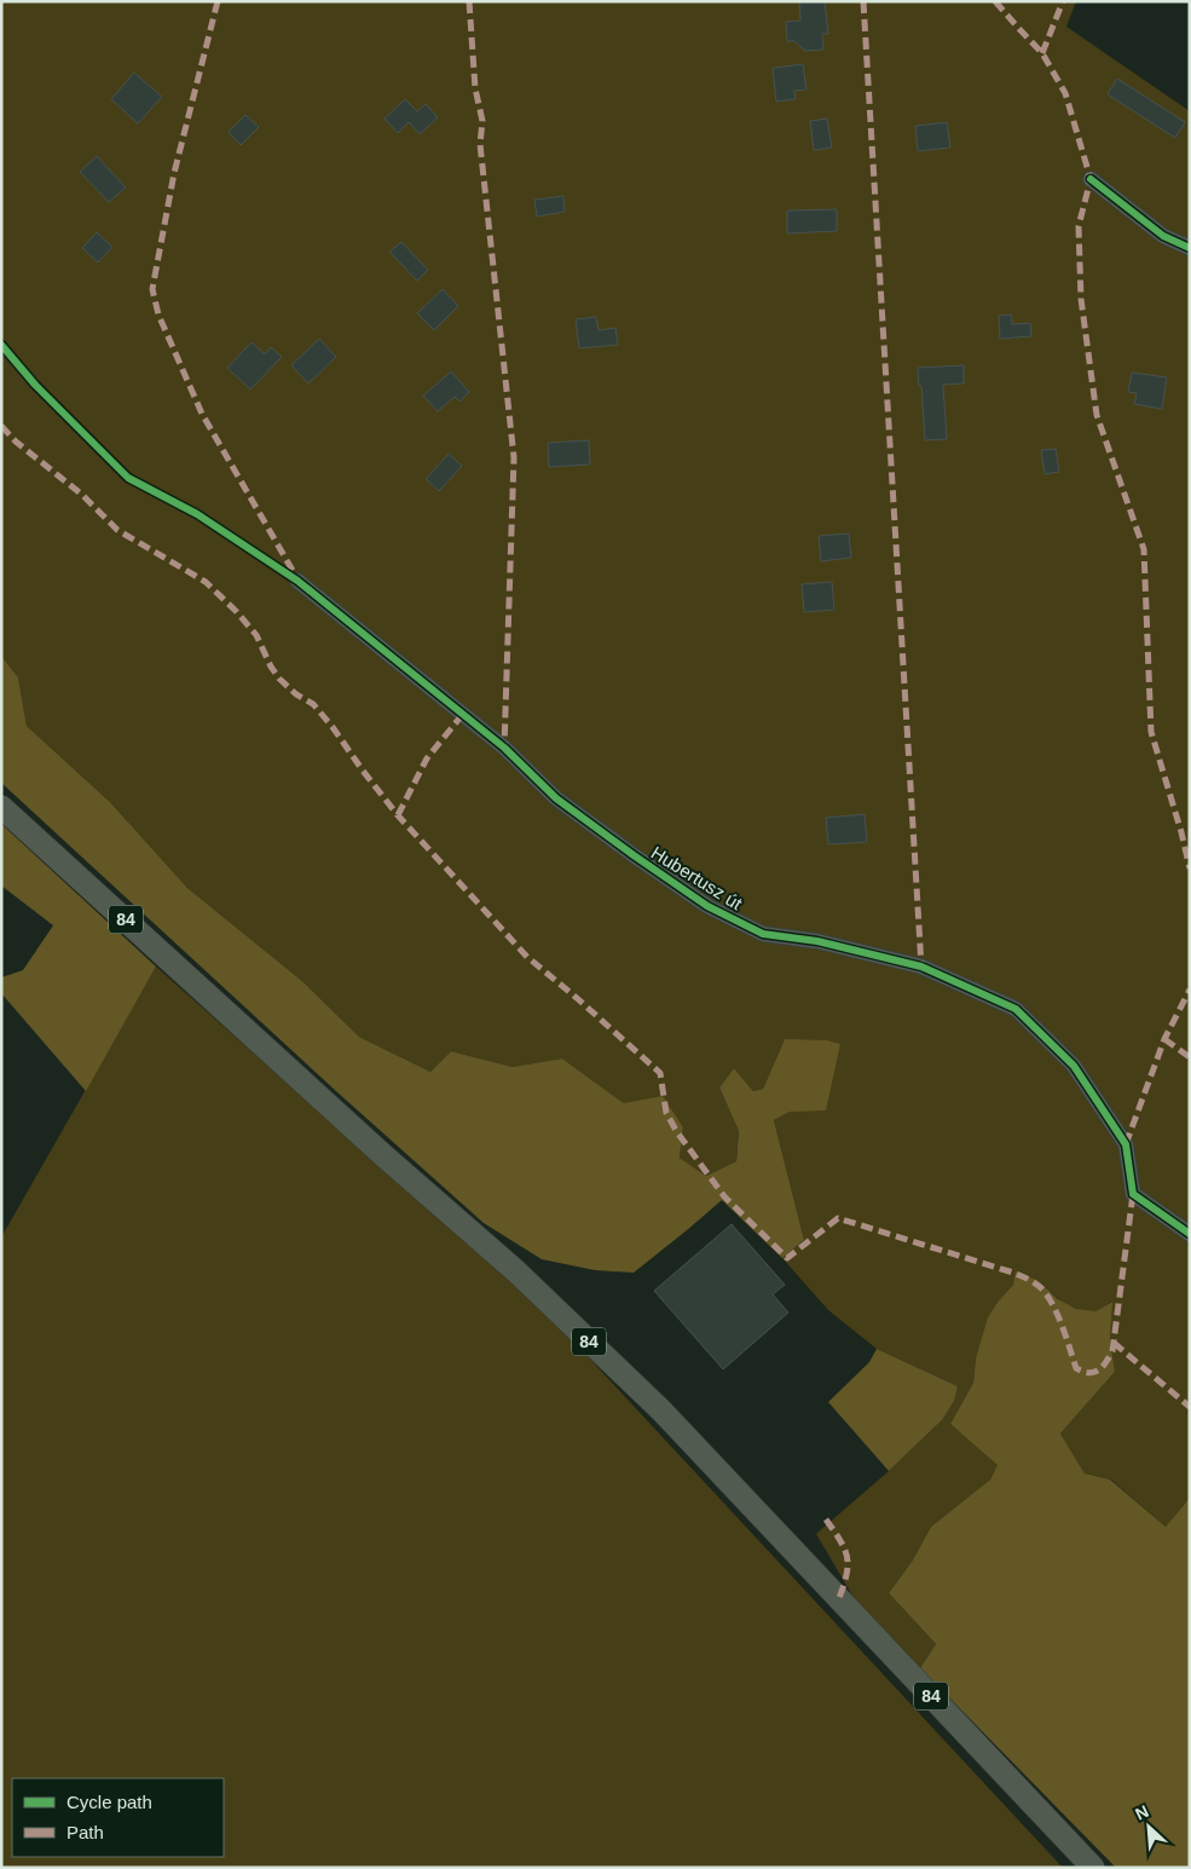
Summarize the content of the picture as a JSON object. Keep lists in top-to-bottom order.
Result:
{
  "streets": {
    "main road": ["84"],
    "street": ["Hubertusz út"]
  },
  "legend": ["Cycle path", "Path"],
  "north": "top left"
}
